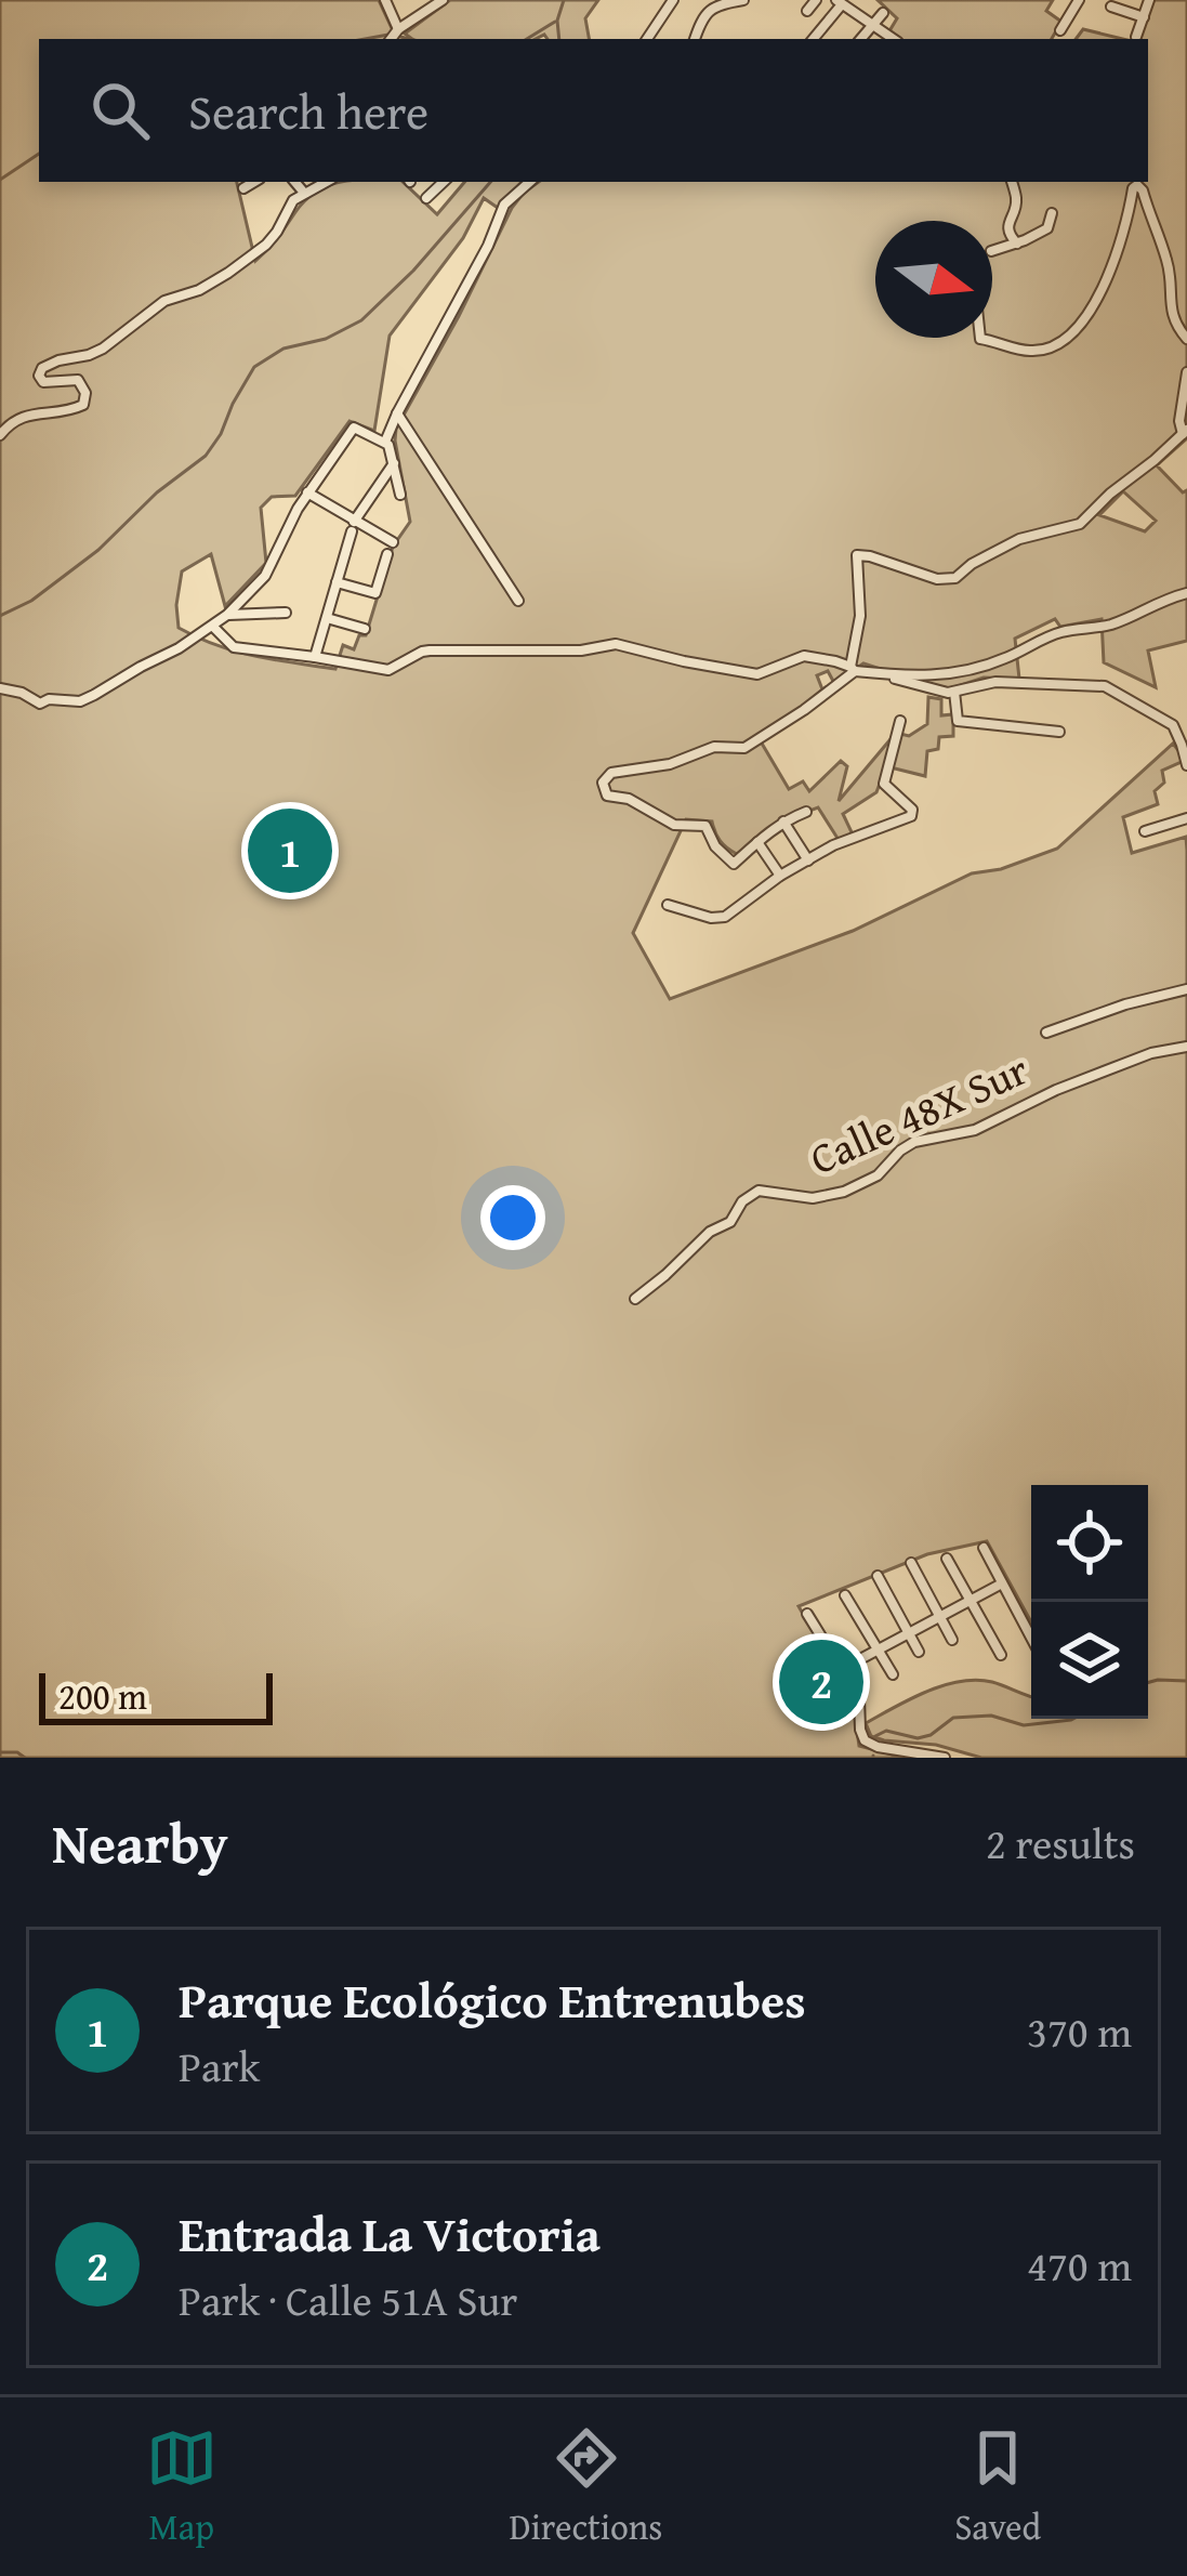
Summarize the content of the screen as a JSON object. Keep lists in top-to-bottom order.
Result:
{
  "streets": {
    "street": ["Calle 48X Sur"]
  },
  "scale_bar": "200 m",
  "north": "right",
  "page": {
    "search": "Search here",
    "pins": ["1", "2"],
    "scale": "200 m",
    "heading": ["Nearby", "2 results"],
    "list": [
      {
        "mark": "1",
        "name": "Parque Ecológico Entrenubes",
        "note": "Park",
        "value": "370 m"
      },
      {
        "mark": "2",
        "name": "Entrada La Victoria",
        "note": "Park · Calle 51A Sur",
        "value": "470 m"
      }
    ],
    "nav": ["Map", "Directions", "Saved"]
  }
}
